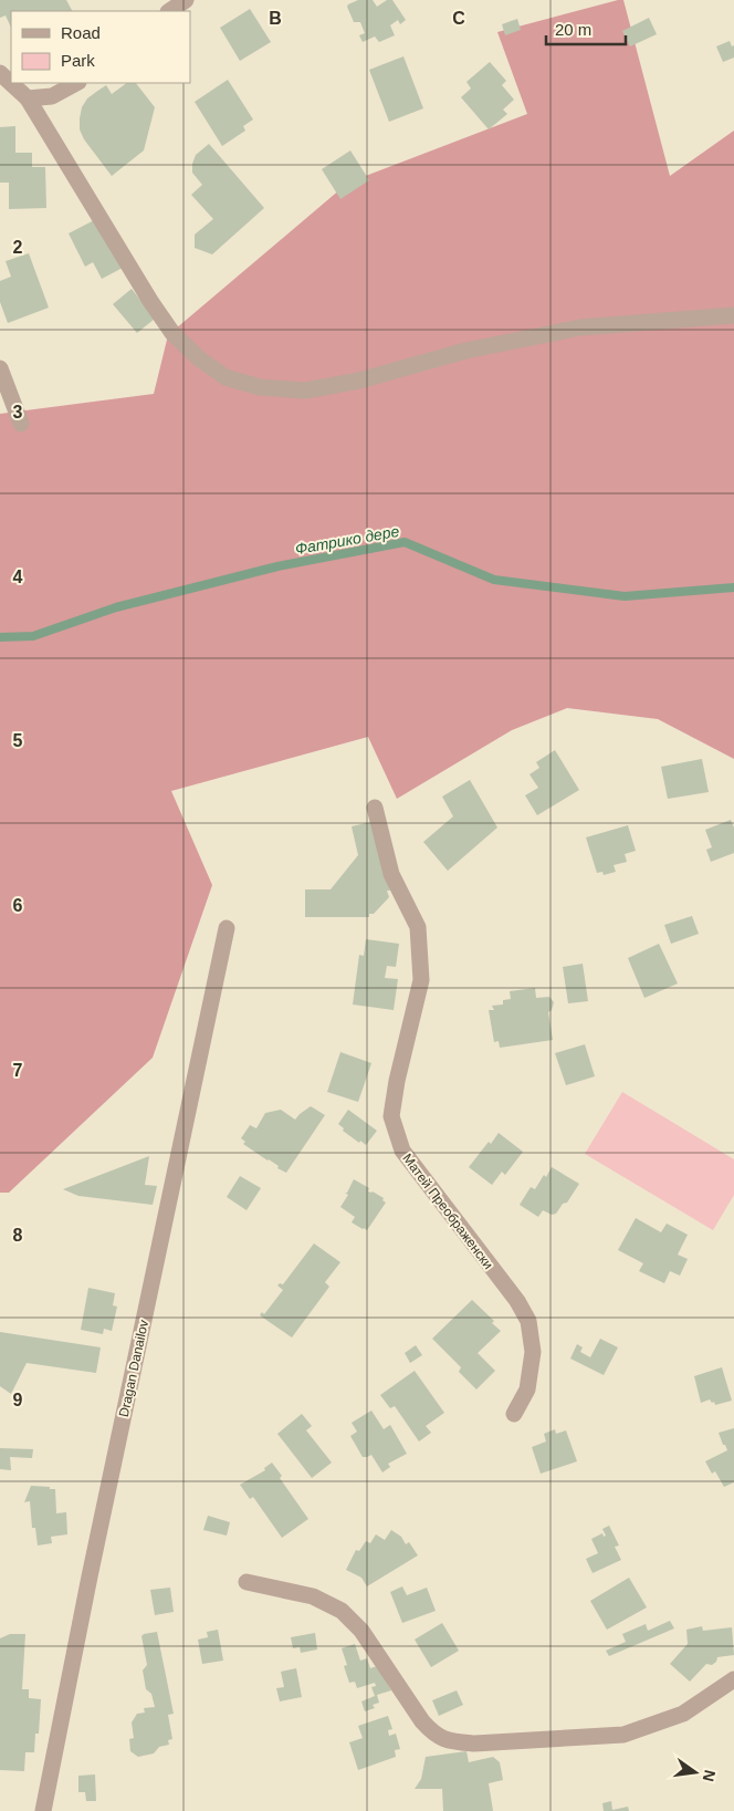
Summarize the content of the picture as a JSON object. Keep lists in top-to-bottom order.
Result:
{
  "streets": {
    "street": ["Матей Преображенски", "Dragan Danailov"]
  },
  "water": ["Фатрико дере"],
  "legend": ["Road", "Park"],
  "scale_bar": "20 m",
  "north": "right",
  "grid": {
    "columns": ["B", "C"],
    "rows": [
      "2",
      "3",
      "4",
      "5",
      "6",
      "7",
      "8",
      "9"
    ]
  }
}
